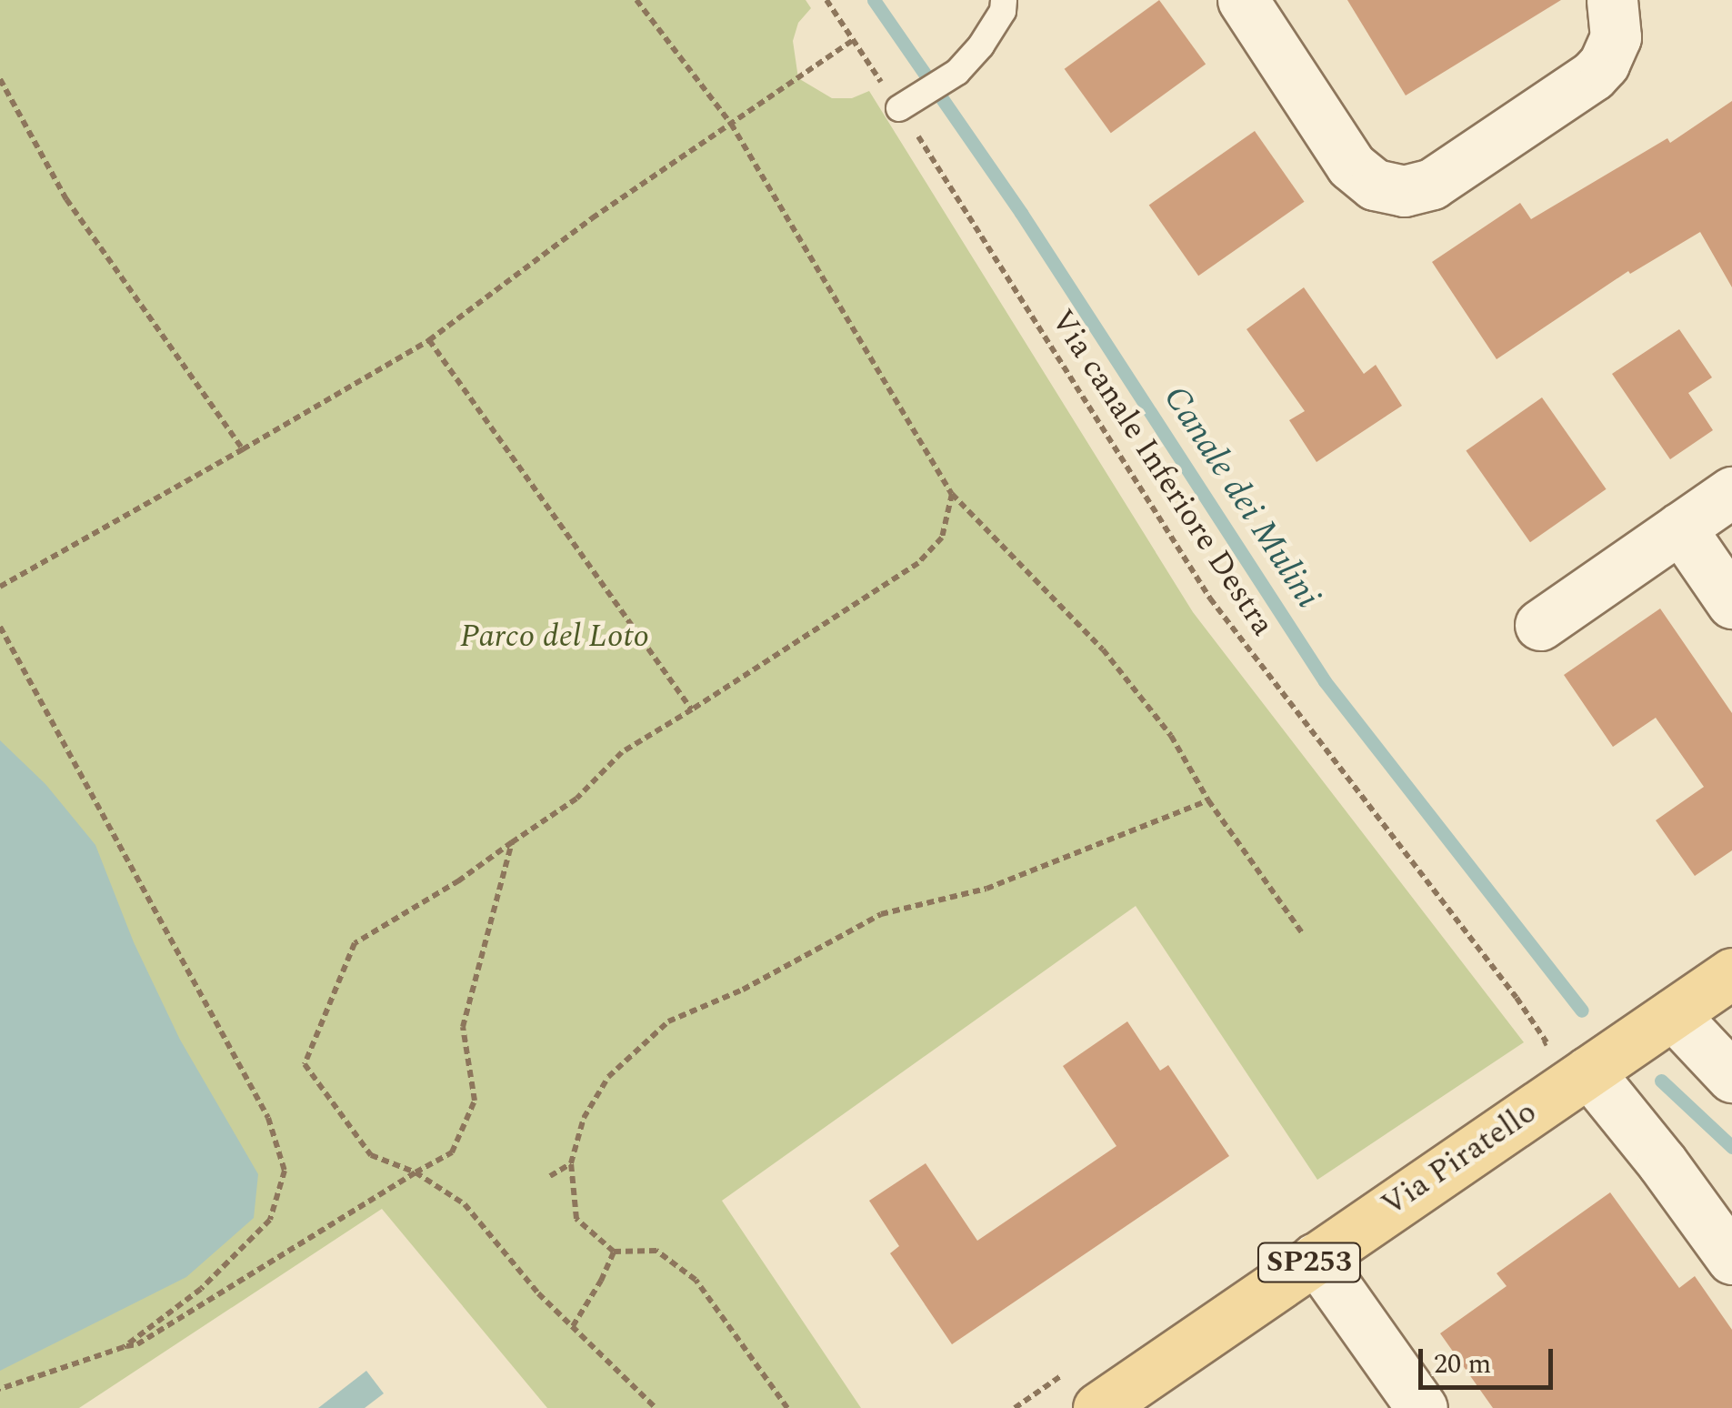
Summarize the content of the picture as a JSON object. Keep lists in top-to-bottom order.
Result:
{
  "streets": {
    "main road": ["Via Piratello", "SP253"],
    "path": ["Via canale Inferiore Destra"]
  },
  "water": ["Canale dei Mulini"],
  "parks": ["Parco del Loto"],
  "scale_bar": "20 m"
}
